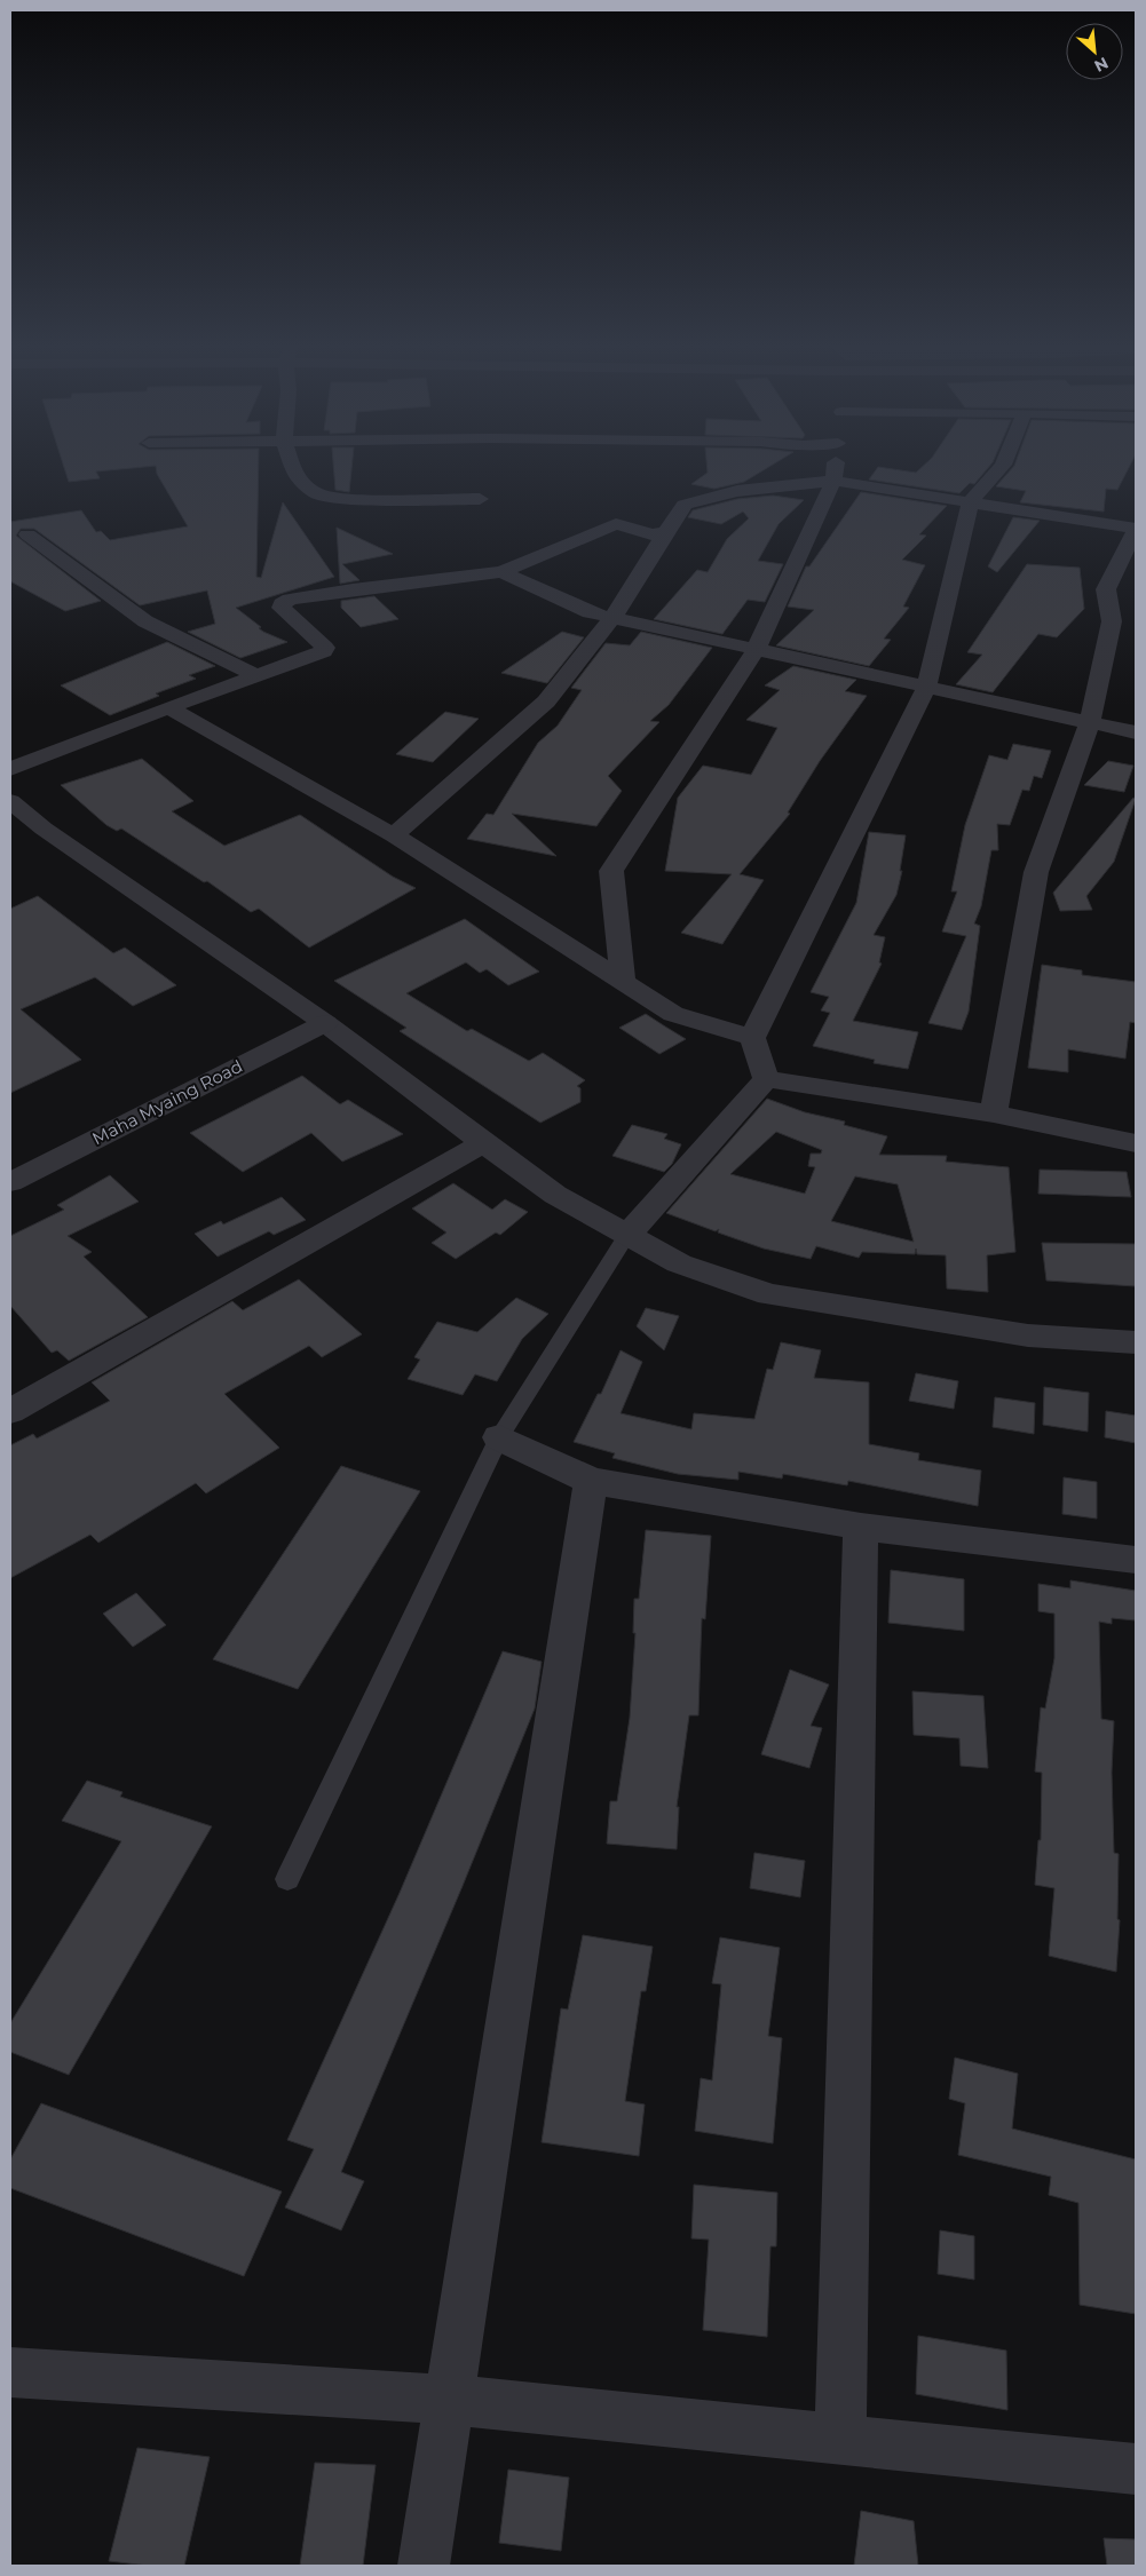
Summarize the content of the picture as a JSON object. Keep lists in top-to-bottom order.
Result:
{
  "streets": {
    "street": ["Maha Myaing Road"]
  },
  "north": "bottom right"
}
